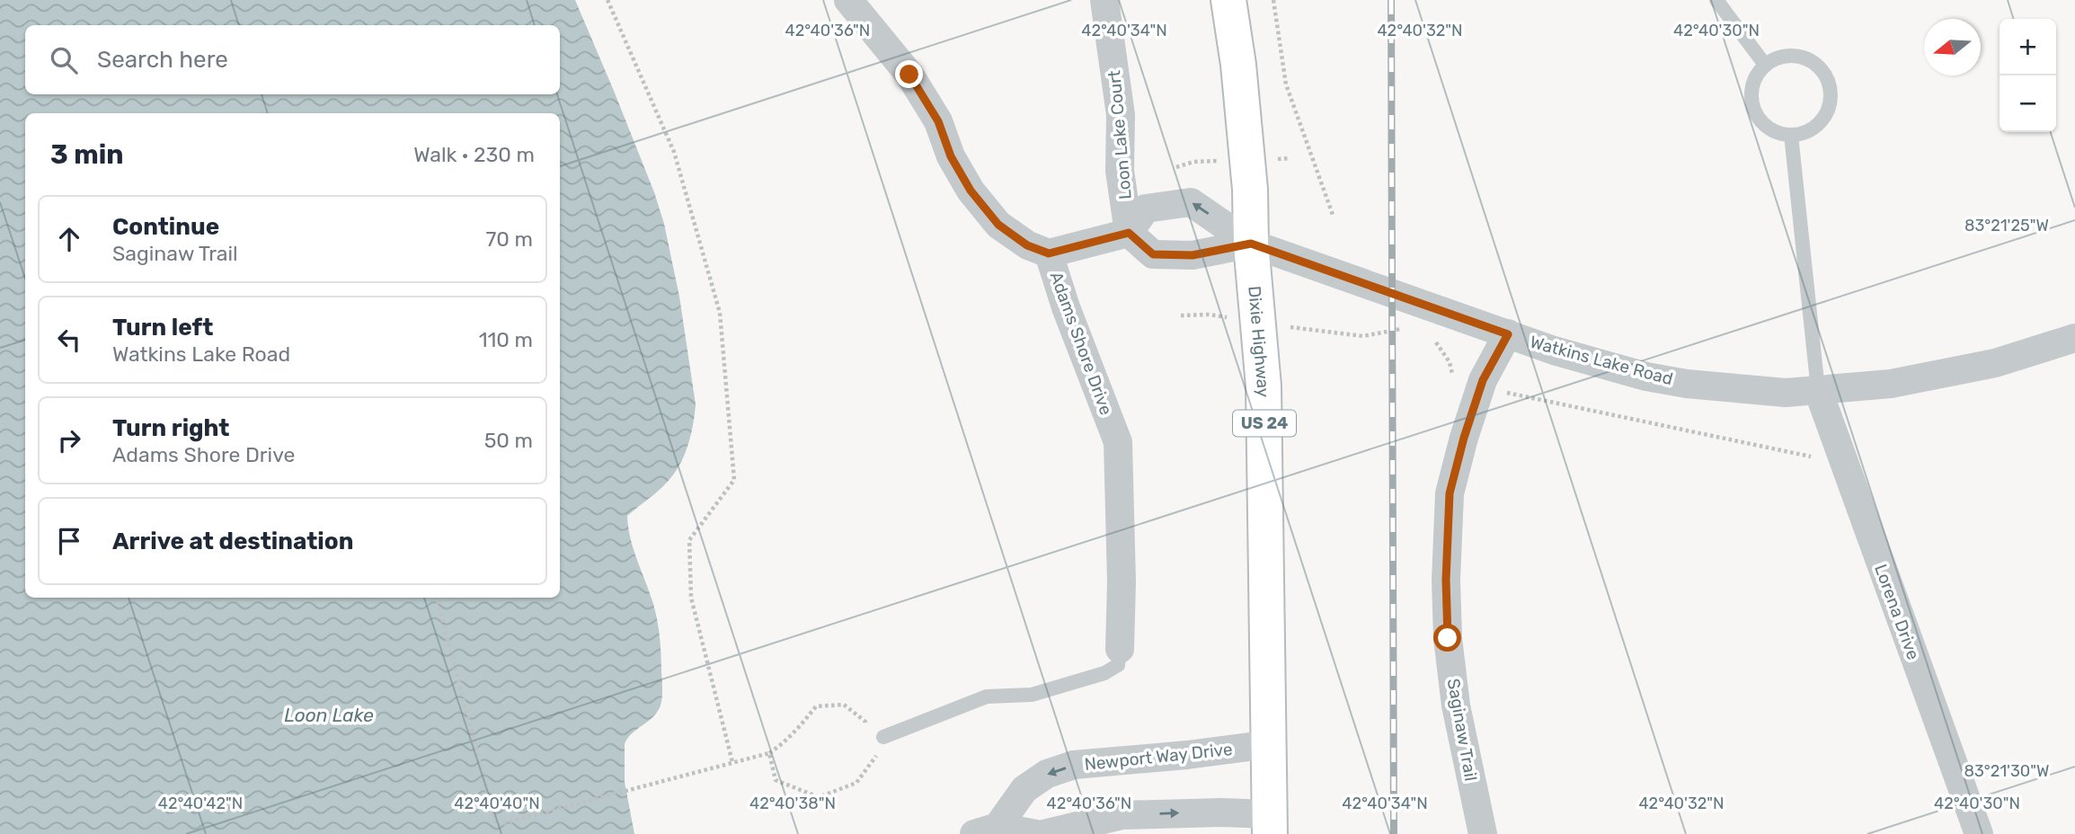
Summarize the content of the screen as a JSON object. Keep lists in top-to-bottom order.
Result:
{
  "streets": {
    "main road": ["Dixie Highway", "US 24"],
    "street": [
      "Loon Lake Court",
      "Adams Shore Drive",
      "Watkins Lake Road",
      "Lorena Drive",
      "Saginaw Trail",
      "Newport Way Drive"
    ]
  },
  "crossings": [
    ["Loon Lake Court", "Watkins Lake Road"],
    ["Dixie Highway", "Watkins Lake Road"],
    ["Dixie Highway", "Newport Way Drive"],
    ["Watkins Lake Road", "Lorena Drive"],
    ["Watkins Lake Road", "Saginaw Trail"]
  ],
  "water": ["Loon Lake"],
  "north": "left",
  "page": {
    "map_buttons": ["+", "−"],
    "search": "Search here",
    "heading": ["3 min", "Walk · 230 m"],
    "list": [
      ["Continue", "Saginaw Trail", "70 m"],
      ["Turn left", "Watkins Lake Road", "110 m"],
      ["Turn right", "Adams Shore Drive", "50 m"],
      "Arrive at destination"
    ]
  },
  "coordinates": [
    "42°40'36\"N",
    "42°40'34\"N",
    "42°40'32\"N",
    "42°40'30\"N",
    "83°21'25\"W",
    "83°21'30\"W",
    "42°40'42\"N",
    "42°40'40\"N",
    "42°40'38\"N"
  ]
}
